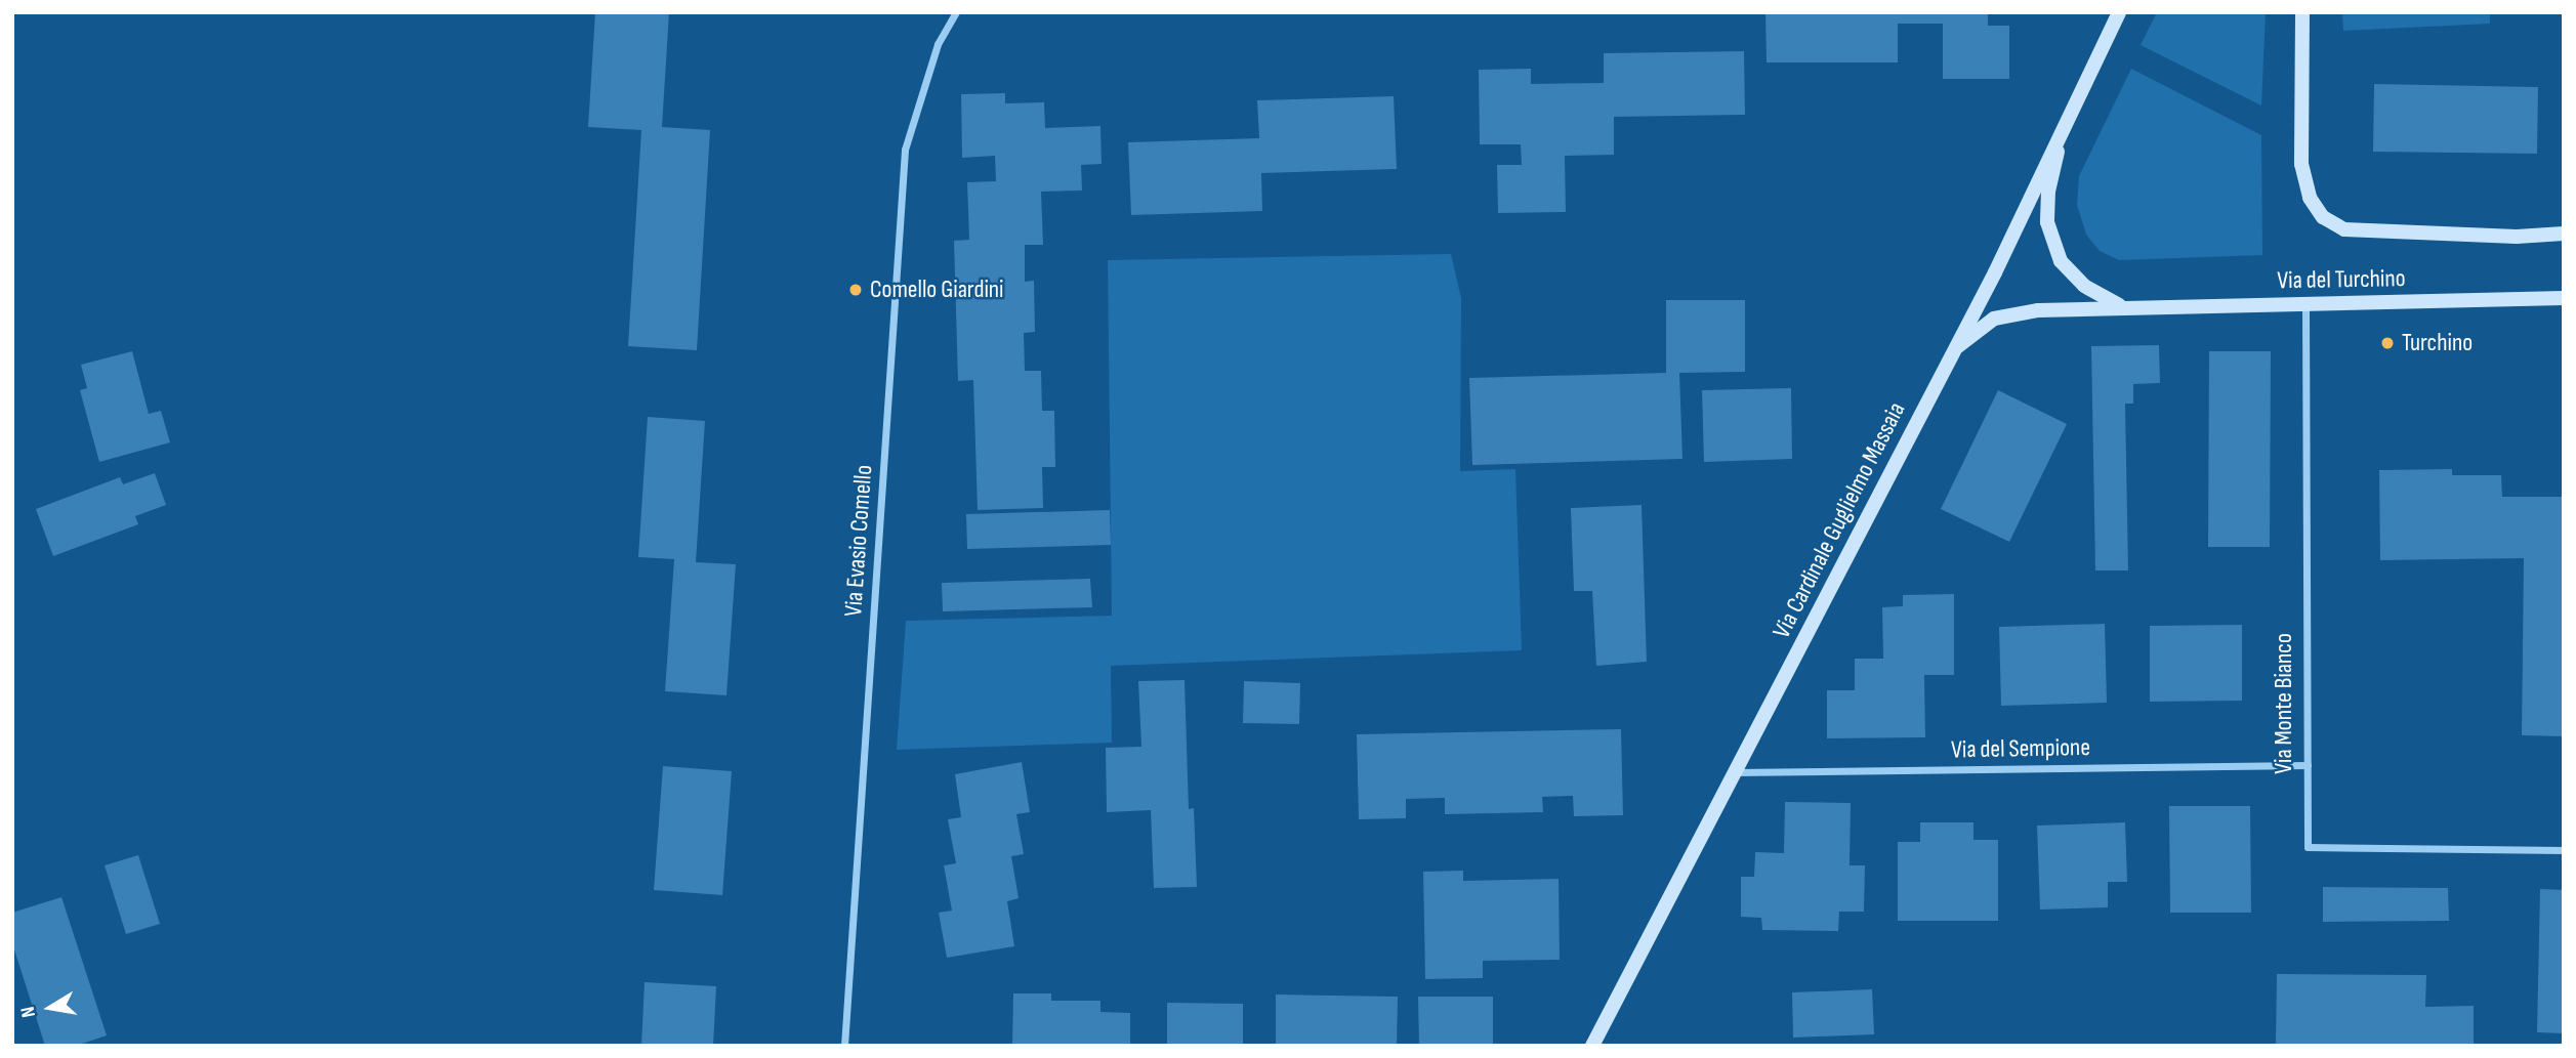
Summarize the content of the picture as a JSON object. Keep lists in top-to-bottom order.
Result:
{
  "streets": {
    "main road": ["Via del Turchino", "Via Cardinale Guglielmo Massaia"],
    "street": ["Via Evasio Comello", "Via Monte Bianco", "Via del Sempione"]
  },
  "crossings": [
    ["Via del Turchino", "Via Cardinale Guglielmo Massaia"],
    ["Via del Turchino", "Via Monte Bianco"],
    ["Via Cardinale Guglielmo Massaia", "Via del Sempione"],
    ["Via Monte Bianco", "Via del Sempione"]
  ],
  "places": ["Comello Giardini", "Turchino"],
  "north": "left"
}
